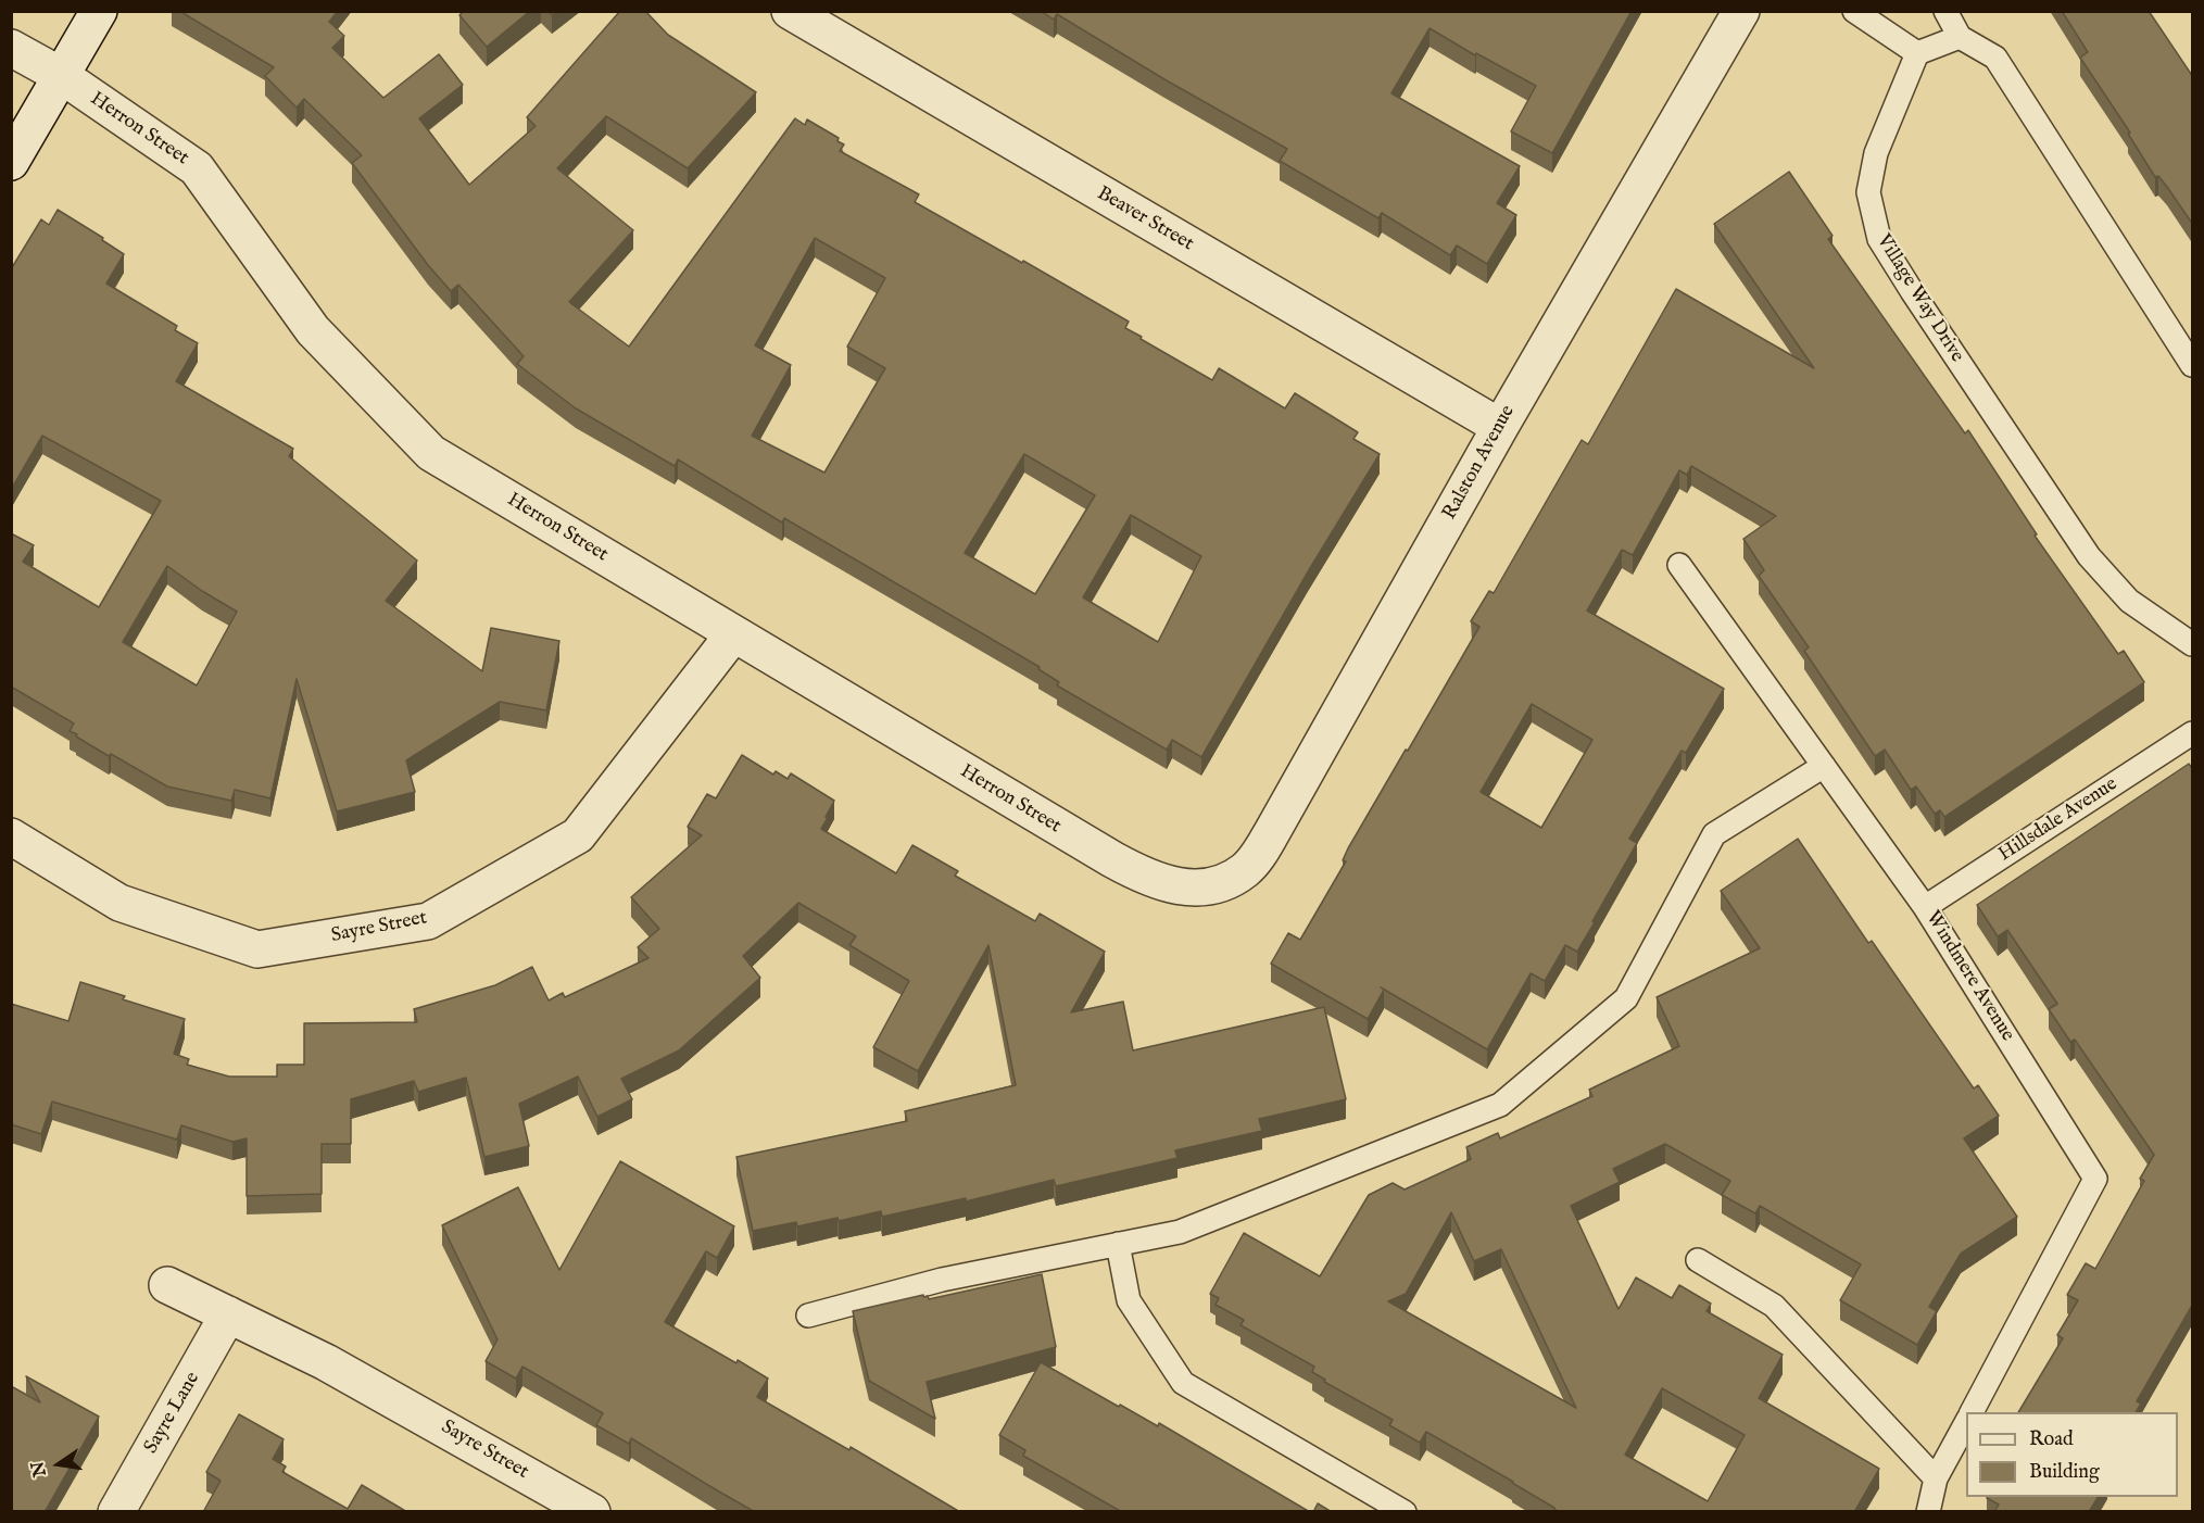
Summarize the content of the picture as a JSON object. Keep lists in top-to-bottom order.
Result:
{
  "streets": {
    "street": [
      "Herron Street",
      "Beaver Street",
      "Ralston Avenue",
      "Sayre Street",
      "Sayre Lane"
    ],
    "lane": ["Village Way Drive", "Hillsdale Avenue", "Windmere Avenue"]
  },
  "crossings": [
    ["Herron Street", "Ralston Avenue"],
    ["Herron Street", "Sayre Street"],
    ["Beaver Street", "Ralston Avenue"],
    ["Hillsdale Avenue", "Windmere Avenue"],
    ["Sayre Street", "Sayre Lane"]
  ],
  "legend": ["Road", "Building"],
  "north": "left"
}
